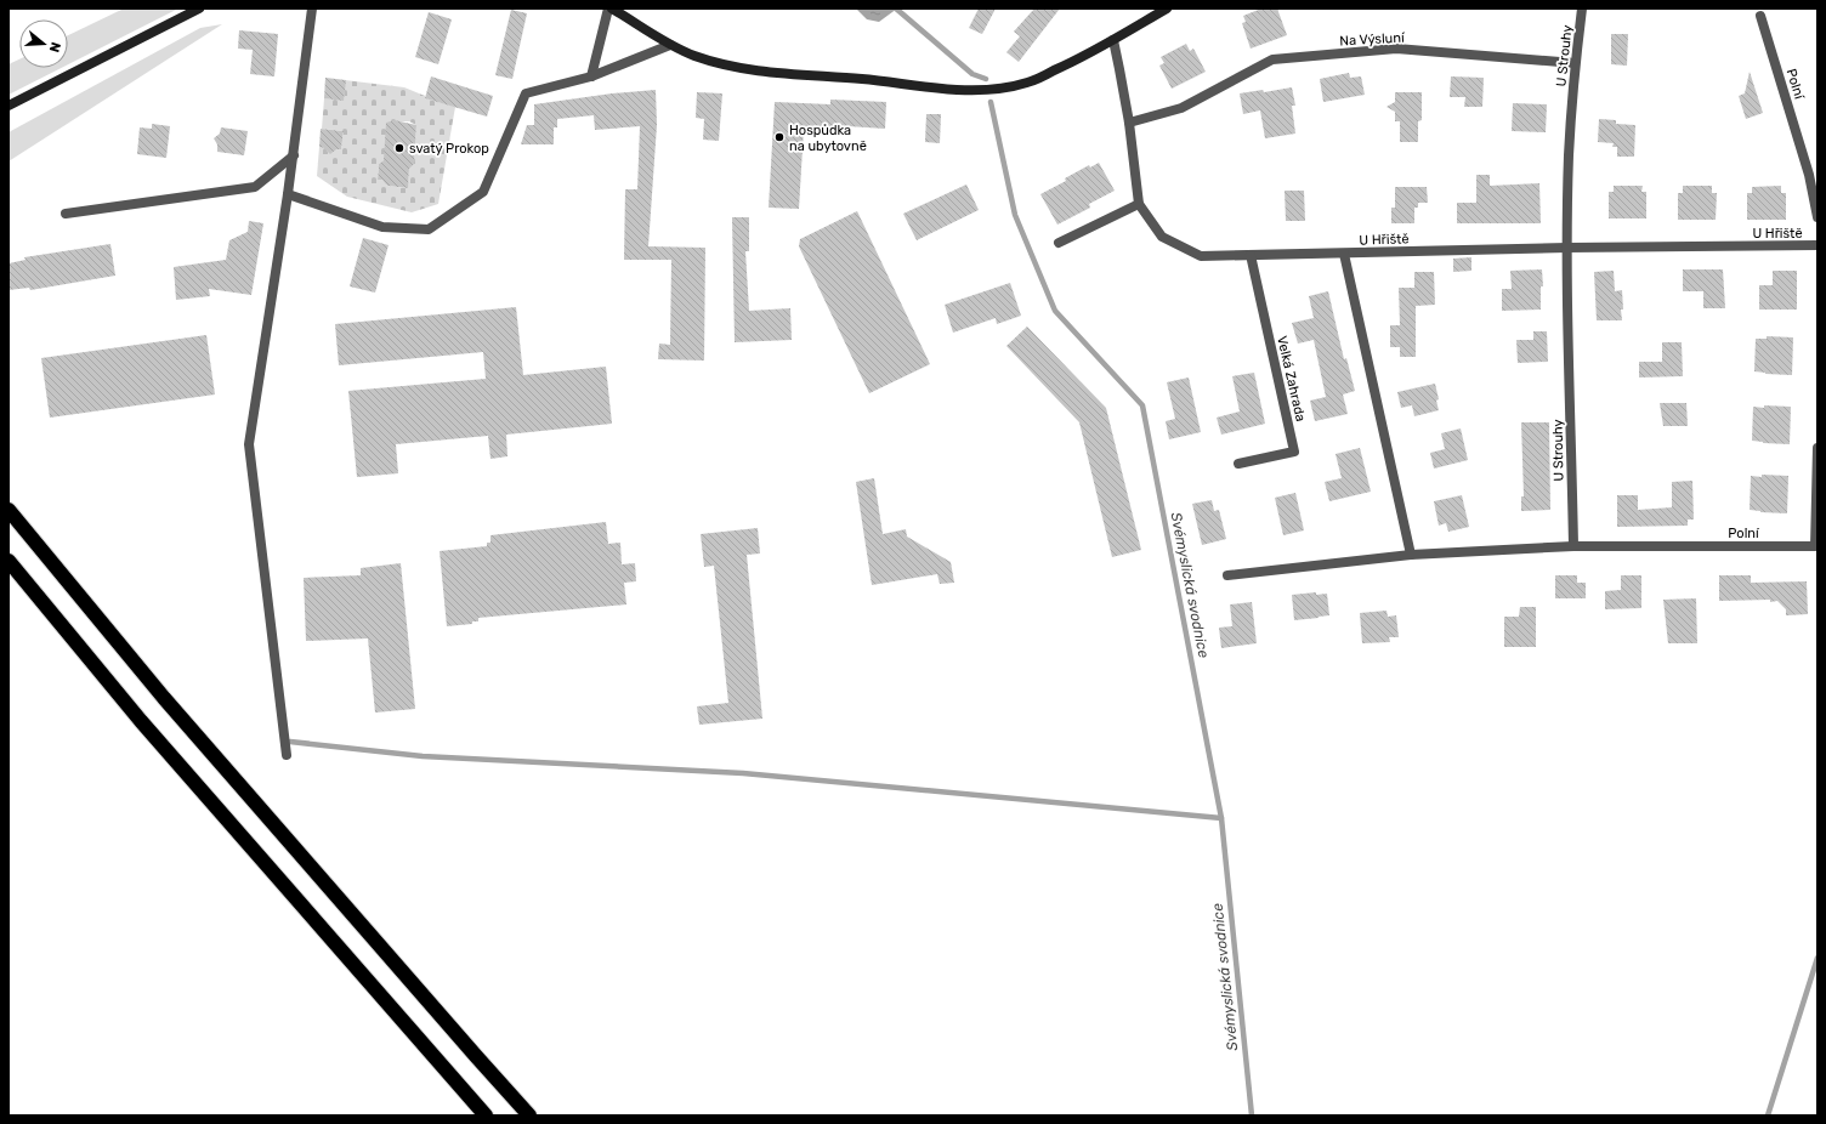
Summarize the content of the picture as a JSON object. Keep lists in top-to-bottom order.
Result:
{
  "streets": {
    "street": [
      "Na Výsluní",
      "U Strouhy",
      "Polní",
      "U Hřiště",
      "Velká Zahrada"
    ]
  },
  "crossings": [
    ["Na Výsluní", "U Strouhy"],
    ["Na Výsluní", "U Hřiště"],
    ["U Strouhy", "Polní"],
    ["U Strouhy", "U Hřiště"],
    ["U Hřiště", "Velká Zahrada"]
  ],
  "water": ["Svémyslická svodnice"],
  "places": ["Hospůdka na ubytovně", "svatý Prokop"],
  "north": "right"
}
